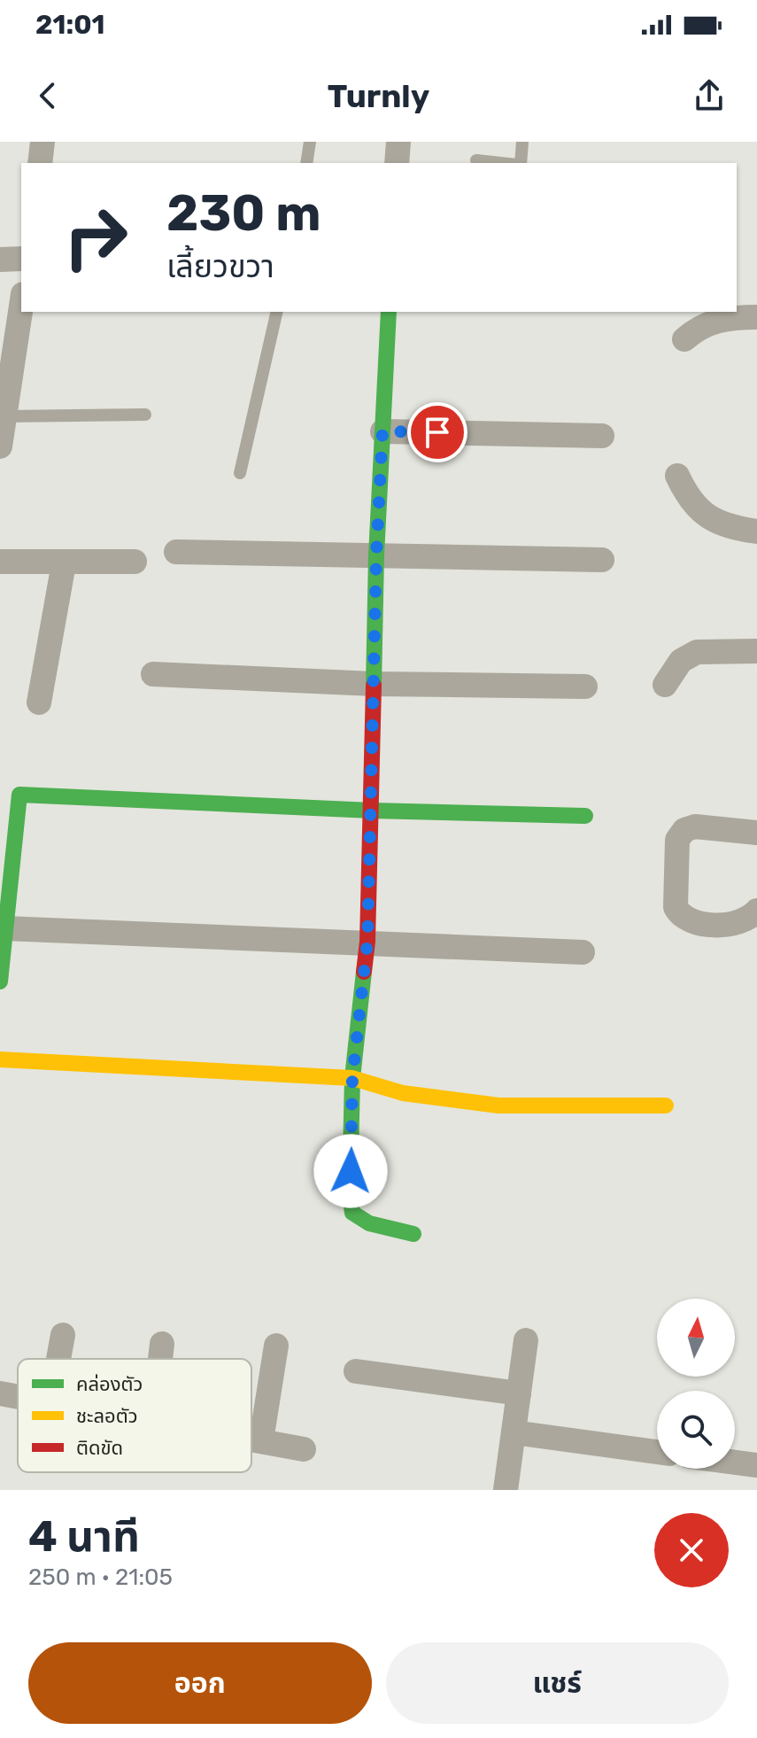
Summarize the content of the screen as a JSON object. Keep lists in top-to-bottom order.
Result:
{
  "legend": ["คล่องตัว", "ชะลอตัว", "ติดขัด"],
  "north": "top",
  "page": {
    "status": "21:01",
    "header": "Turnly",
    "turn": ["230 m", "เลี้ยวขวา"],
    "heading": ["4 นาที", "250 m · 21:05"],
    "buttons": ["ออก", "แชร์"]
  }
}
